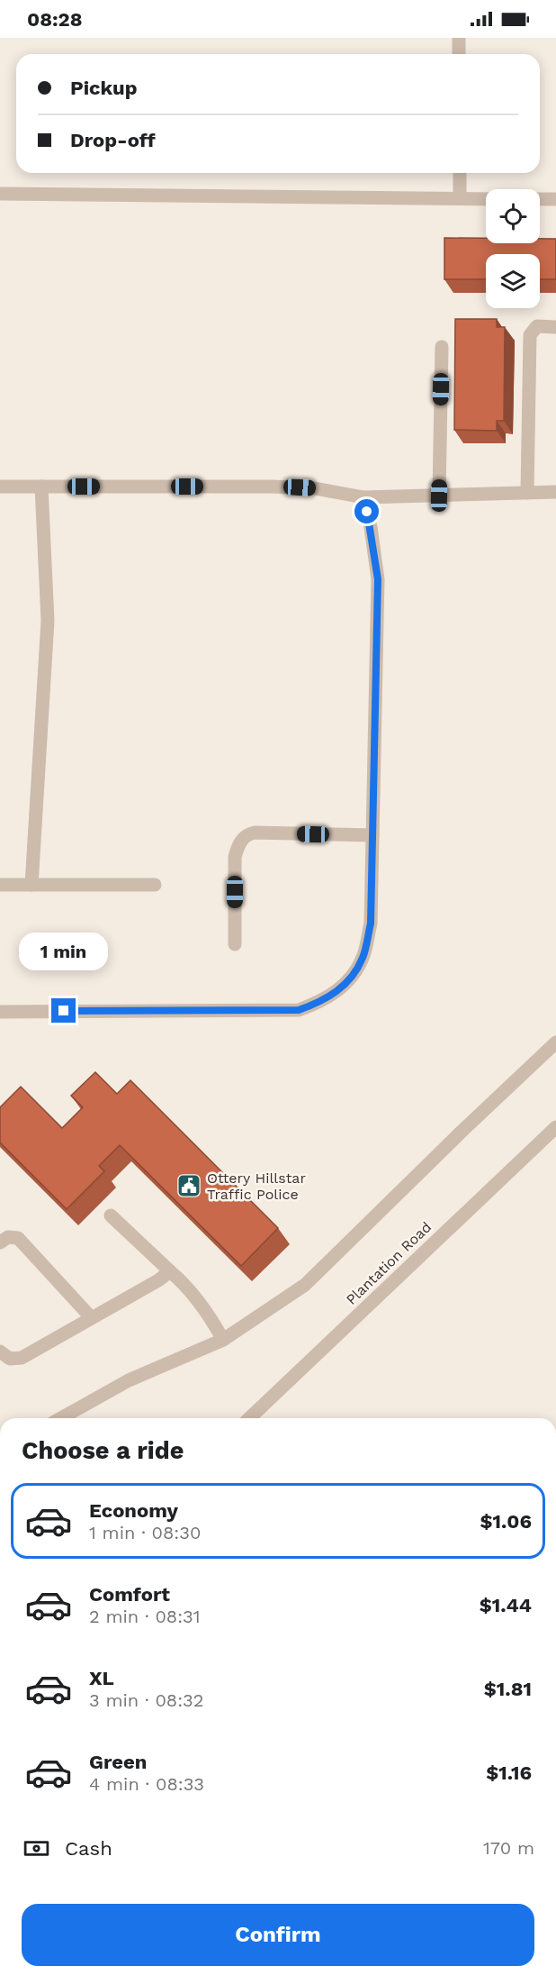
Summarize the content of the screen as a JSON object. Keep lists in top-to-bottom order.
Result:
{
  "streets": {
    "street": ["Plantation Road"]
  },
  "places": {
    "public building": ["Ottery Hillstar Traffic Police"]
  },
  "page": {
    "status": "08:28",
    "banner": ["Pickup", "Drop-off"],
    "bubble": "1 min",
    "heading": "Choose a ride",
    "list": [
      {
        "name": "Economy",
        "note": "1 min · 08:30",
        "value": "$1.06"
      },
      {
        "name": "Comfort",
        "note": "2 min · 08:31",
        "value": "$1.44"
      },
      {
        "name": "XL",
        "note": "3 min · 08:32",
        "value": "$1.81"
      },
      {
        "name": "Green",
        "note": "4 min · 08:33",
        "value": "$1.16"
      }
    ],
    "pay": ["Cash", "170 m"],
    "buttons": "Confirm"
  }
}
